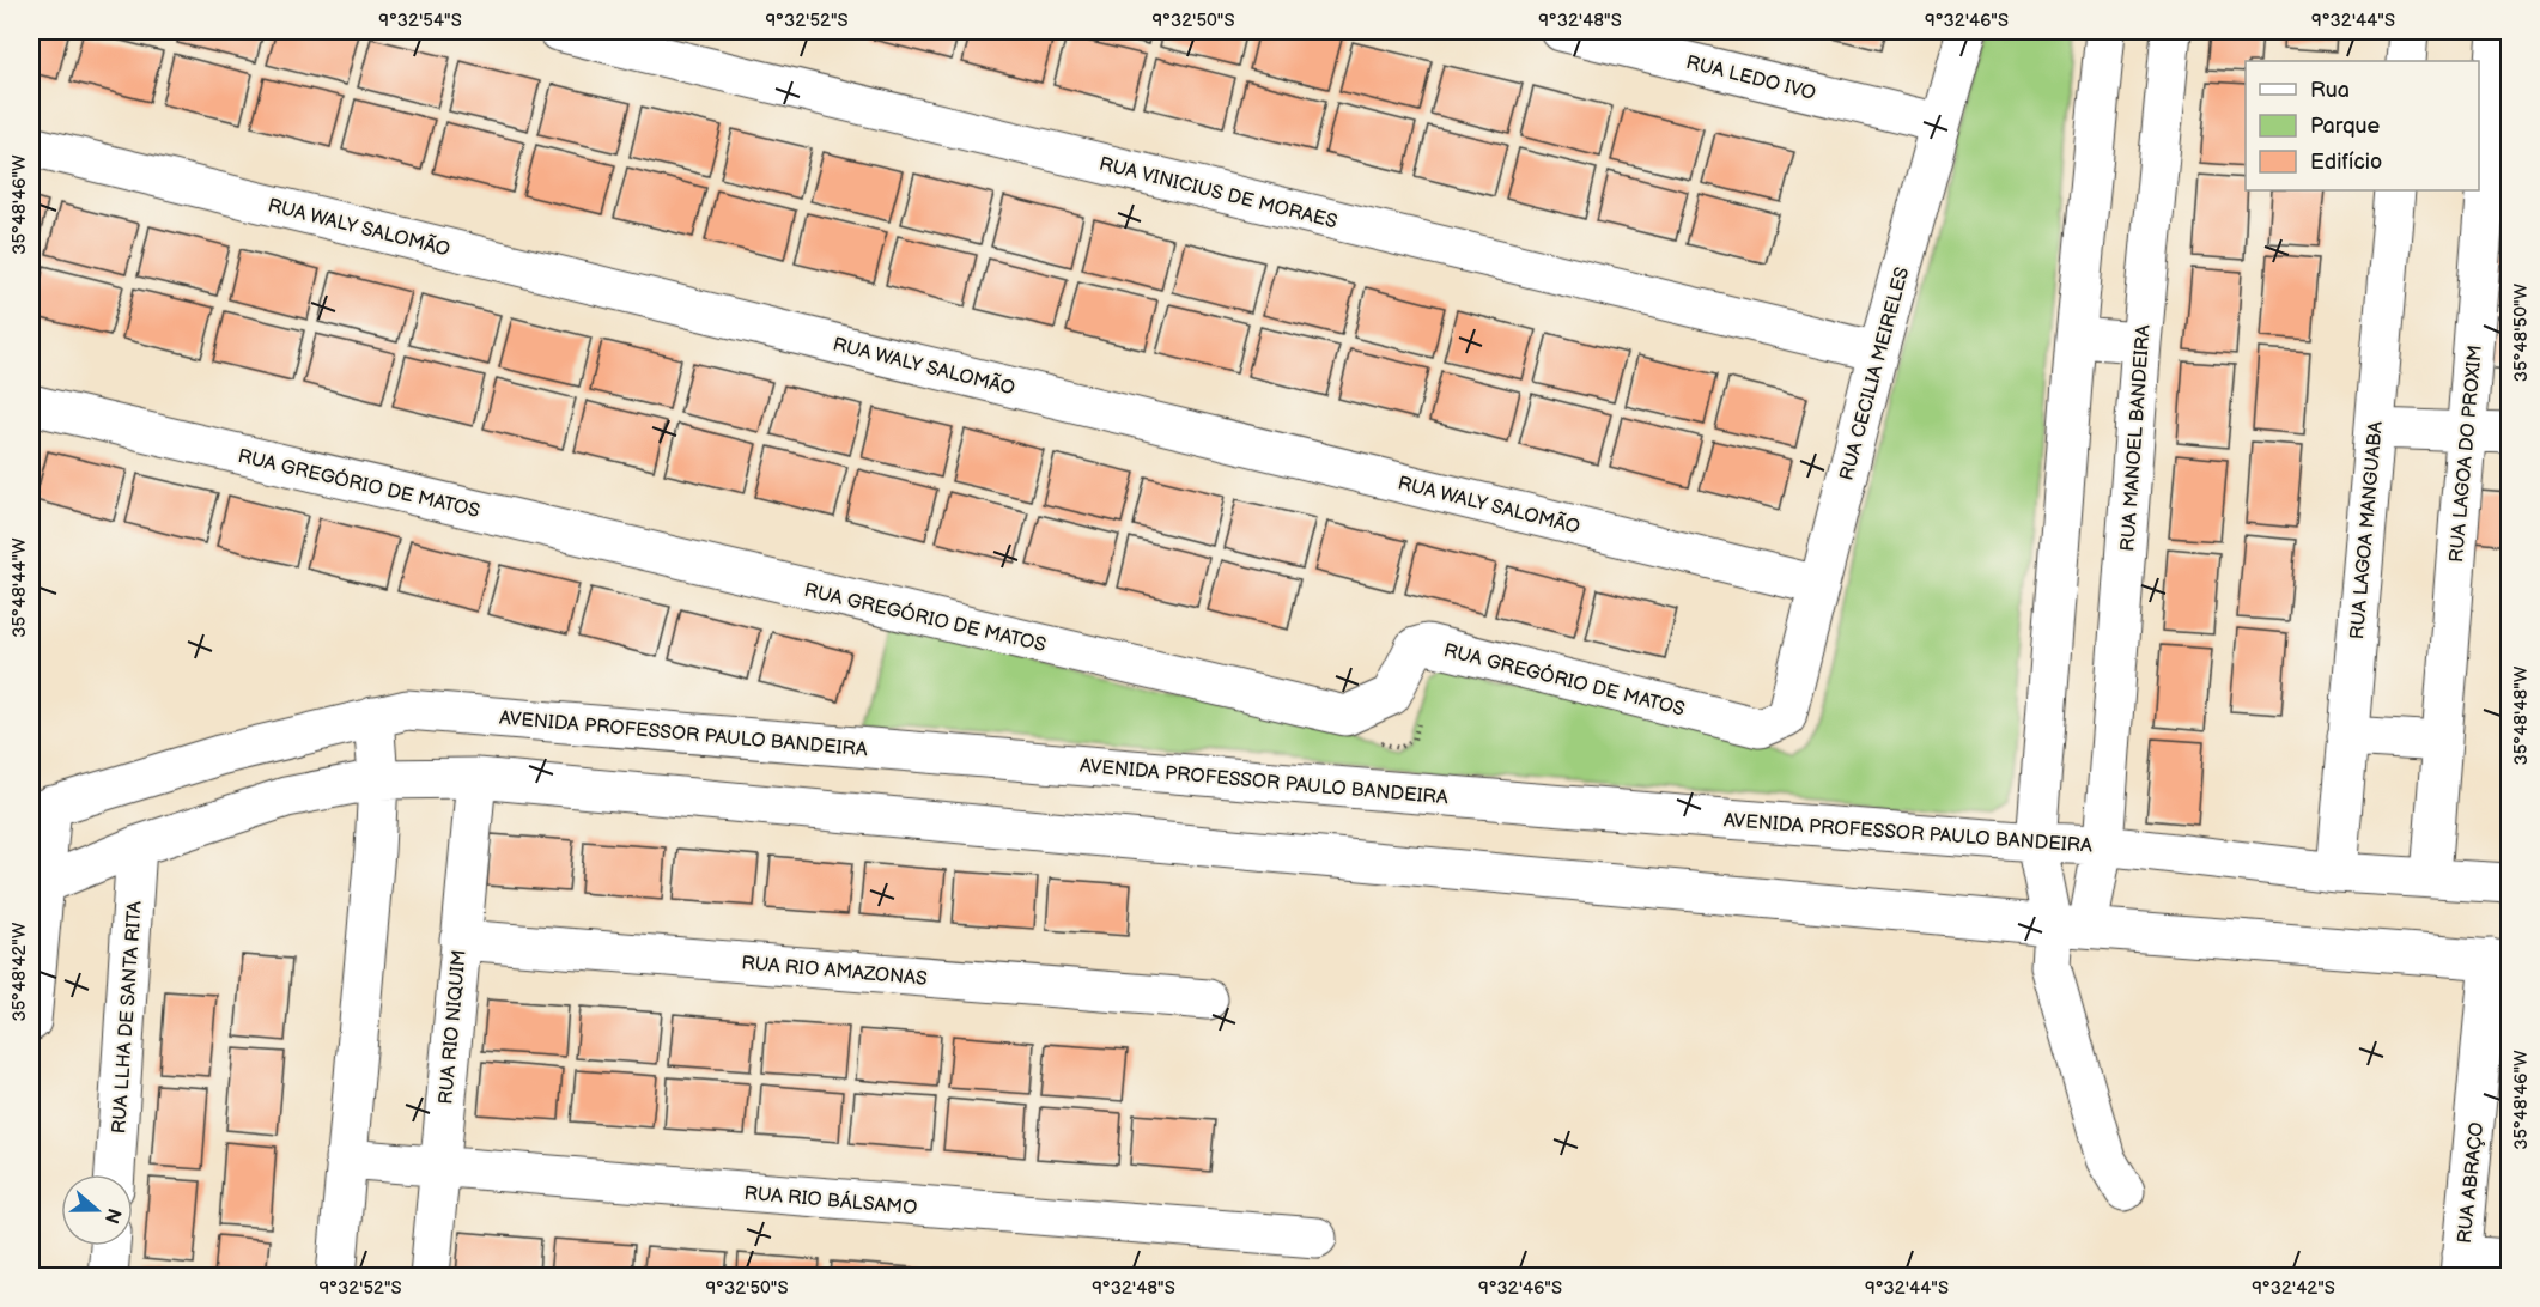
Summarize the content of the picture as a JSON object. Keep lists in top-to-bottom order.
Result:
{
  "streets": {
    "street": [
      "RUA LEDO IVO",
      "RUA VINICIUS DE MORAES",
      "RUA WALY SALOMÃO",
      "RUA CECILIA MEIRELES",
      "RUA MANOEL BANDEIRA",
      "RUA LAGOA DO PROXIM",
      "RUA GREGÓRIO DE MATOS",
      "RUA LAGOA MANGUABA",
      "AVENIDA PROFESSOR PAULO BANDEIRA",
      "RUA RIO AMAZONAS",
      "RUA LLHA DE SANTA RITA",
      "RUA RIO NIQUIM",
      "RUA ABRAÇO",
      "RUA RIO BÁLSAMO"
    ]
  },
  "crossings": [
    ["RUA LEDO IVO", "RUA CECILIA MEIRELES"],
    ["RUA VINICIUS DE MORAES", "RUA CECILIA MEIRELES"],
    ["RUA WALY SALOMÃO", "RUA CECILIA MEIRELES"],
    ["RUA CECILIA MEIRELES", "RUA GREGÓRIO DE MATOS"],
    ["RUA MANOEL BANDEIRA", "AVENIDA PROFESSOR PAULO BANDEIRA"],
    ["RUA LAGOA DO PROXIM", "AVENIDA PROFESSOR PAULO BANDEIRA"],
    ["RUA LAGOA MANGUABA", "AVENIDA PROFESSOR PAULO BANDEIRA"],
    ["RUA RIO AMAZONAS", "RUA RIO NIQUIM"],
    ["RUA RIO NIQUIM", "RUA RIO BÁLSAMO"]
  ],
  "legend": ["Rua", "Parque", "Edifício"],
  "north": "right",
  "coordinates": [
    "9°32'54\"S",
    "9°32'52\"S",
    "9°32'50\"S",
    "9°32'48\"S",
    "9°32'46\"S",
    "9°32'44\"S",
    "35°48'46\"W",
    "35°48'50\"W",
    "35°48'44\"W",
    "35°48'48\"W",
    "35°48'42\"W",
    "9°32'42\"S"
  ]
}
